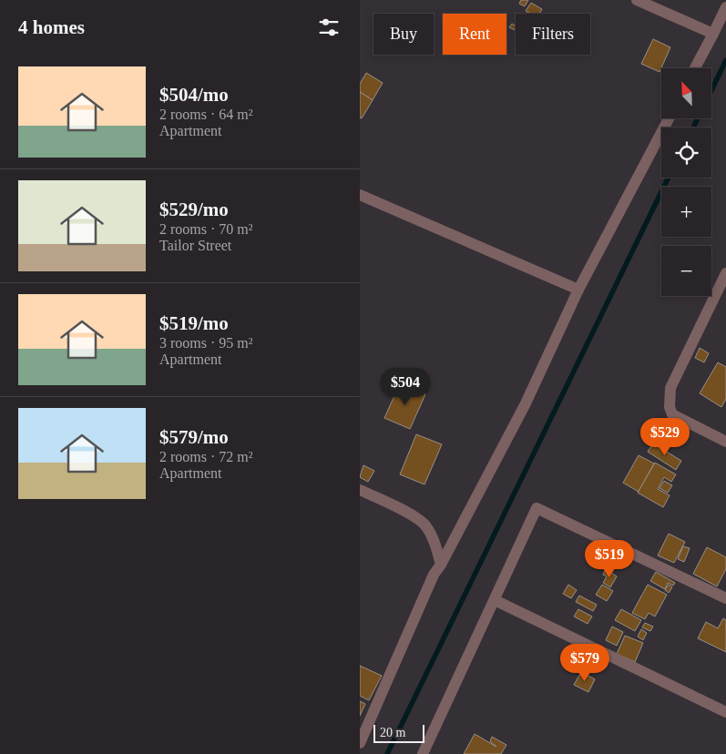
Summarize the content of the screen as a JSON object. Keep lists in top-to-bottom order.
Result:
{
  "scale_bar": "20 m",
  "north": "top left",
  "page": {
    "heading": "4 homes",
    "chip": ["Buy", "Rent", "Filters"],
    "list": [
      {
        "name": "$504/mo",
        "note": "2 rooms · 64 m² · Apartment"
      },
      {
        "name": "$529/mo",
        "note": "2 rooms · 70 m² · Tailor Street"
      },
      {
        "name": "$519/mo",
        "note": "3 rooms · 95 m² · Apartment"
      },
      {
        "name": "$579/mo",
        "note": "2 rooms · 72 m² · Apartment"
      }
    ],
    "map_buttons": ["+", "−"],
    "price": [
      "$504",
      "$529",
      "$519",
      "$579"
    ],
    "scale": "20 m"
  }
}
